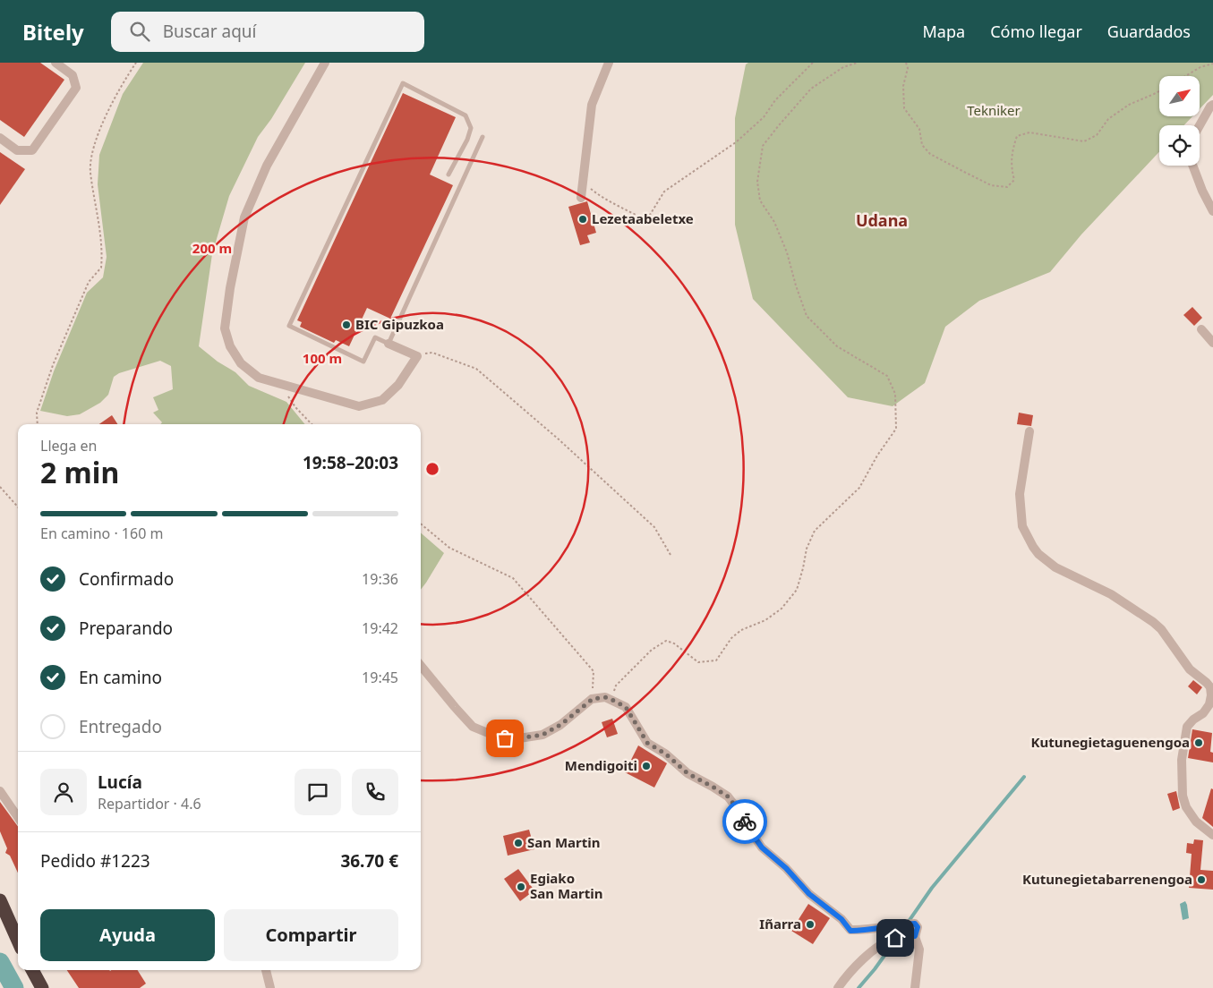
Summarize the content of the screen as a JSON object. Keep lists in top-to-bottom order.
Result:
{
  "districts": ["Udana"],
  "parks": ["Tekniker"],
  "places": [
    "Lezetaabeletxe",
    "BIC Gipuzkoa",
    "Kutunegietaguenengoa",
    "Mendigoiti",
    "San Martin",
    "Kutunegietabarrenengoa",
    "Egiako San Martin",
    "Iñarra"
  ],
  "north": "top right",
  "page": {
    "header": "Bitely",
    "search": "Buscar aquí",
    "nav": ["Mapa", "Cómo llegar", "Guardados"],
    "heading": ["2 min", "Llega en", "19:58–20:03"],
    "panel": [
      "Lucía",
      "Repartidor · 4.6",
      "Pedido #1223",
      "36.70 €"
    ],
    "bar": "En camino · 160 m",
    "list": [
      ["Confirmado", "19:36"],
      ["Preparando", "19:42"],
      ["En camino", "19:45"],
      "Entregado"
    ],
    "buttons": ["Ayuda", "Compartir"]
  },
  "rings": ["200 m", "100 m"]
}
